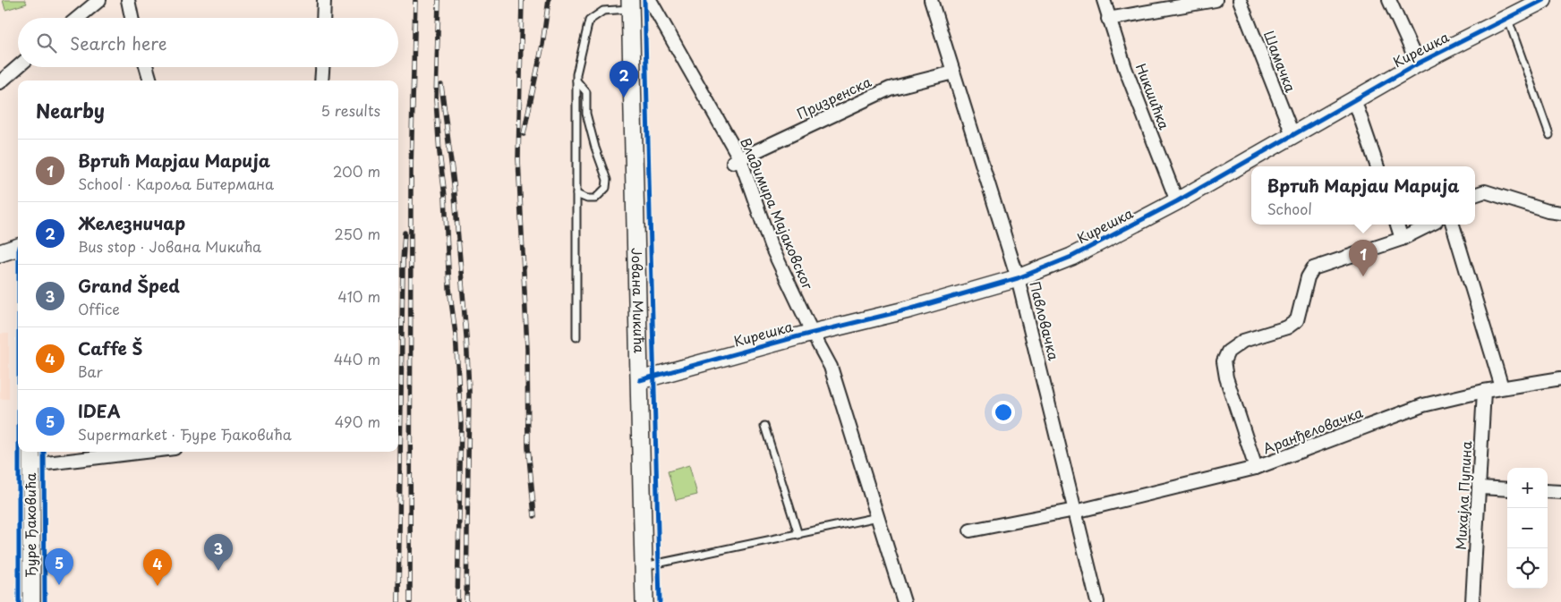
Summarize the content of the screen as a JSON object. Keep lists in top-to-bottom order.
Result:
{
  "streets": {
    "street": [
      "Кирешка",
      "Шамачка",
      "Никшићка",
      "Призренска",
      "Владимира Мајаковског",
      "Јована Микића",
      "Павловачка",
      "Аранђеловачка",
      "Михајла Пупина",
      "Ђуре Ђаковића"
    ]
  },
  "crossings": [
    ["Кирешка", "Шамачка"],
    ["Кирешка", "Никшићка"],
    ["Кирешка", "Владимира Мајаковског"],
    ["Кирешка", "Јована Микића"],
    ["Кирешка", "Павловачка"],
    ["Призренска", "Владимира Мајаковског"],
    ["Призренска", "Павловачка"],
    ["Павловачка", "Аранђеловачка"],
    ["Аранђеловачка", "Михајла Пупина"]
  ],
  "page": {
    "search": "Search here",
    "pins": [
      "2",
      "1",
      "3",
      "5",
      "4"
    ],
    "heading": ["Nearby", "5 results"],
    "list": [
      {
        "mark": "1",
        "name": "Вртић Марјаи Марија",
        "note": "School · Кароља Битермана",
        "value": "200 m"
      },
      {
        "mark": "2",
        "name": "Железничар",
        "note": "Bus stop · Јована Микића",
        "value": "250 m"
      },
      {
        "mark": "3",
        "name": "Grand Šped",
        "note": "Office",
        "value": "410 m"
      },
      {
        "mark": "4",
        "name": "Caffe Š",
        "note": "Bar",
        "value": "440 m"
      },
      {
        "mark": "5",
        "name": "IDEA",
        "note": "Supermarket · Ђуре Ђаковића",
        "value": "490 m"
      }
    ],
    "popup": ["Вртић Марјаи Марија", "School"],
    "map_buttons": ["+", "−"]
  }
}
